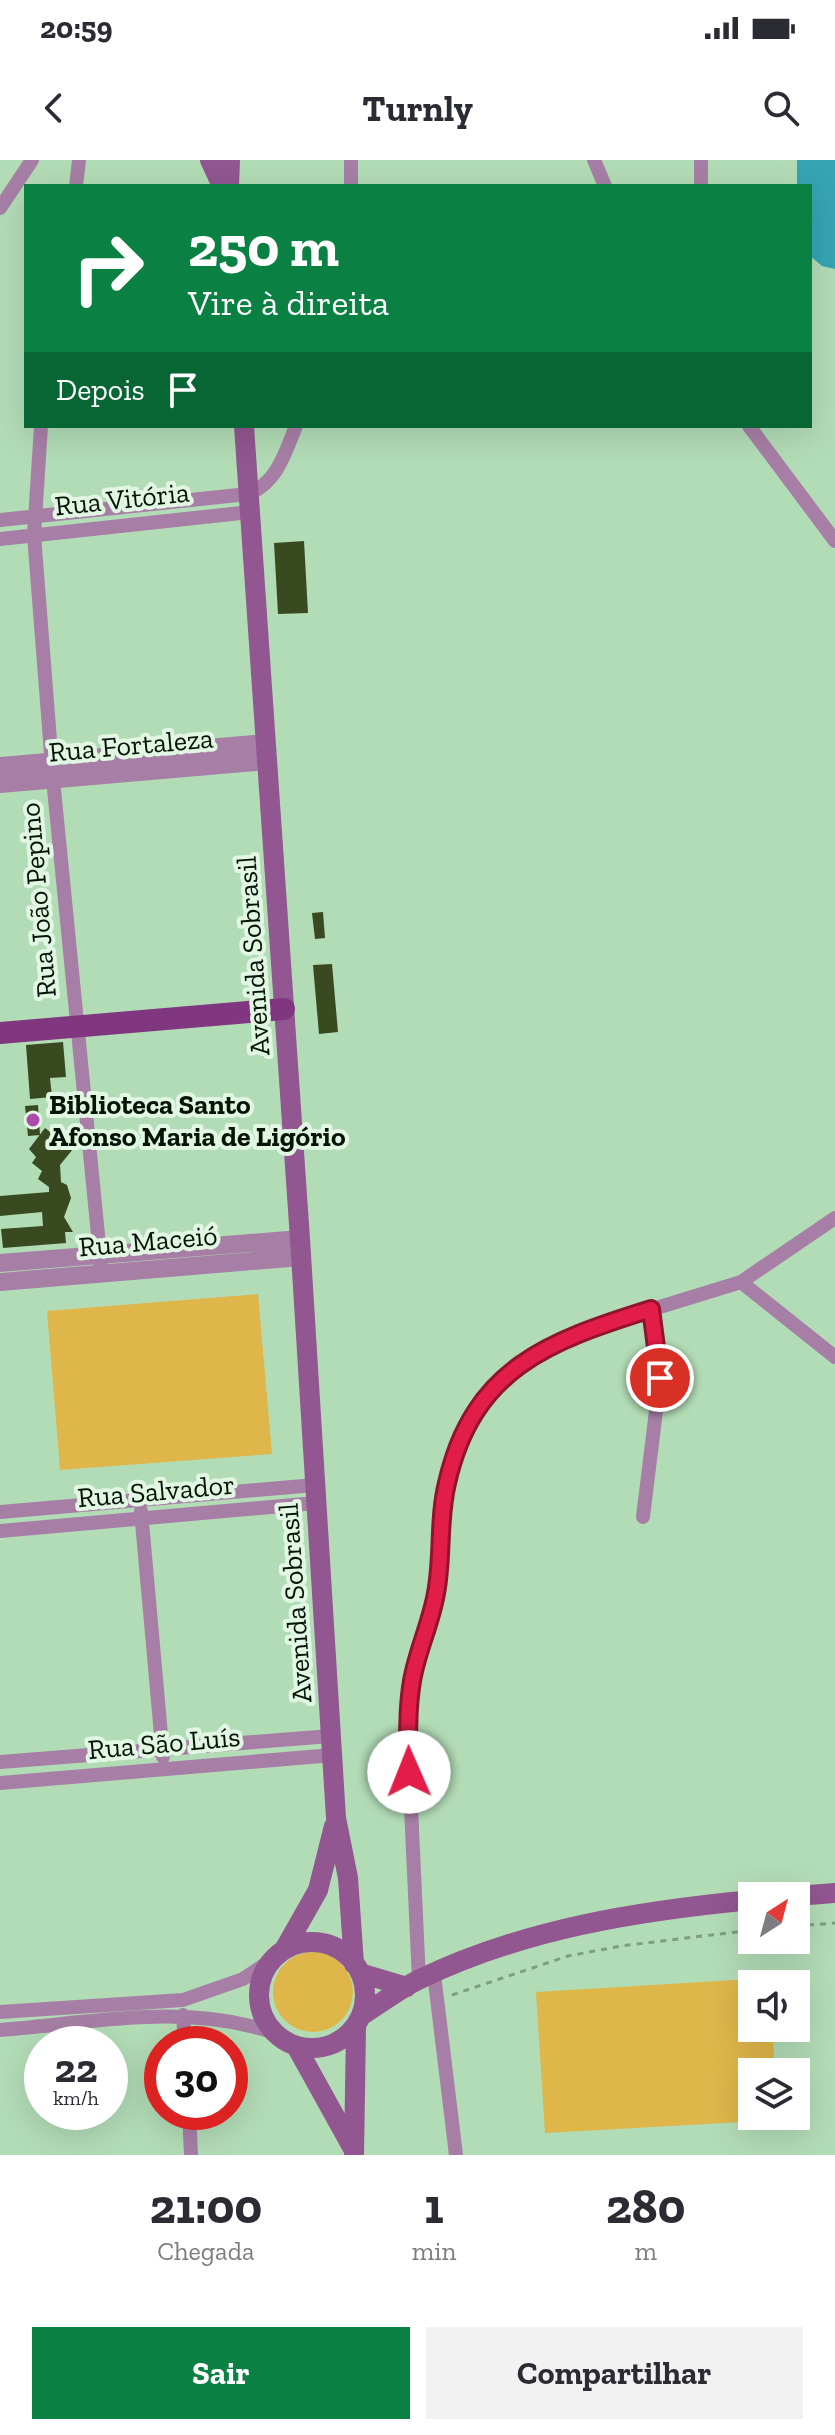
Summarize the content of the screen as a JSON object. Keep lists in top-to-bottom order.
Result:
{
  "streets": {
    "main road": ["Avenida Sobrasil"],
    "street": [
      "Rua Vitória",
      "Rua Fortaleza",
      "Rua João Pepino",
      "Rua Maceió",
      "Rua Salvador",
      "Rua São Luís"
    ]
  },
  "crossings": [
    ["Rua Vitória", "Rua João Pepino"],
    ["Rua Vitória", "Avenida Sobrasil"],
    ["Rua Fortaleza", "Rua João Pepino"],
    ["Rua Fortaleza", "Avenida Sobrasil"],
    ["Rua João Pepino", "Rua Maceió"],
    ["Avenida Sobrasil", "Rua Maceió"],
    ["Avenida Sobrasil", "Rua Salvador"],
    ["Avenida Sobrasil", "Rua São Luís"]
  ],
  "places": ["Biblioteca Santo Afonso Maria de Ligório"],
  "north": "top right",
  "page": {
    "status": "20:59",
    "header": "Turnly",
    "turn": ["250 m", "Vire à direita"],
    "then": "Depois",
    "speed": "22 km/h",
    "limit": "30",
    "eta": [
      "21:00",
      "Chegada",
      "1",
      "min",
      "280",
      "m"
    ],
    "buttons": ["Sair", "Compartilhar"]
  }
}
